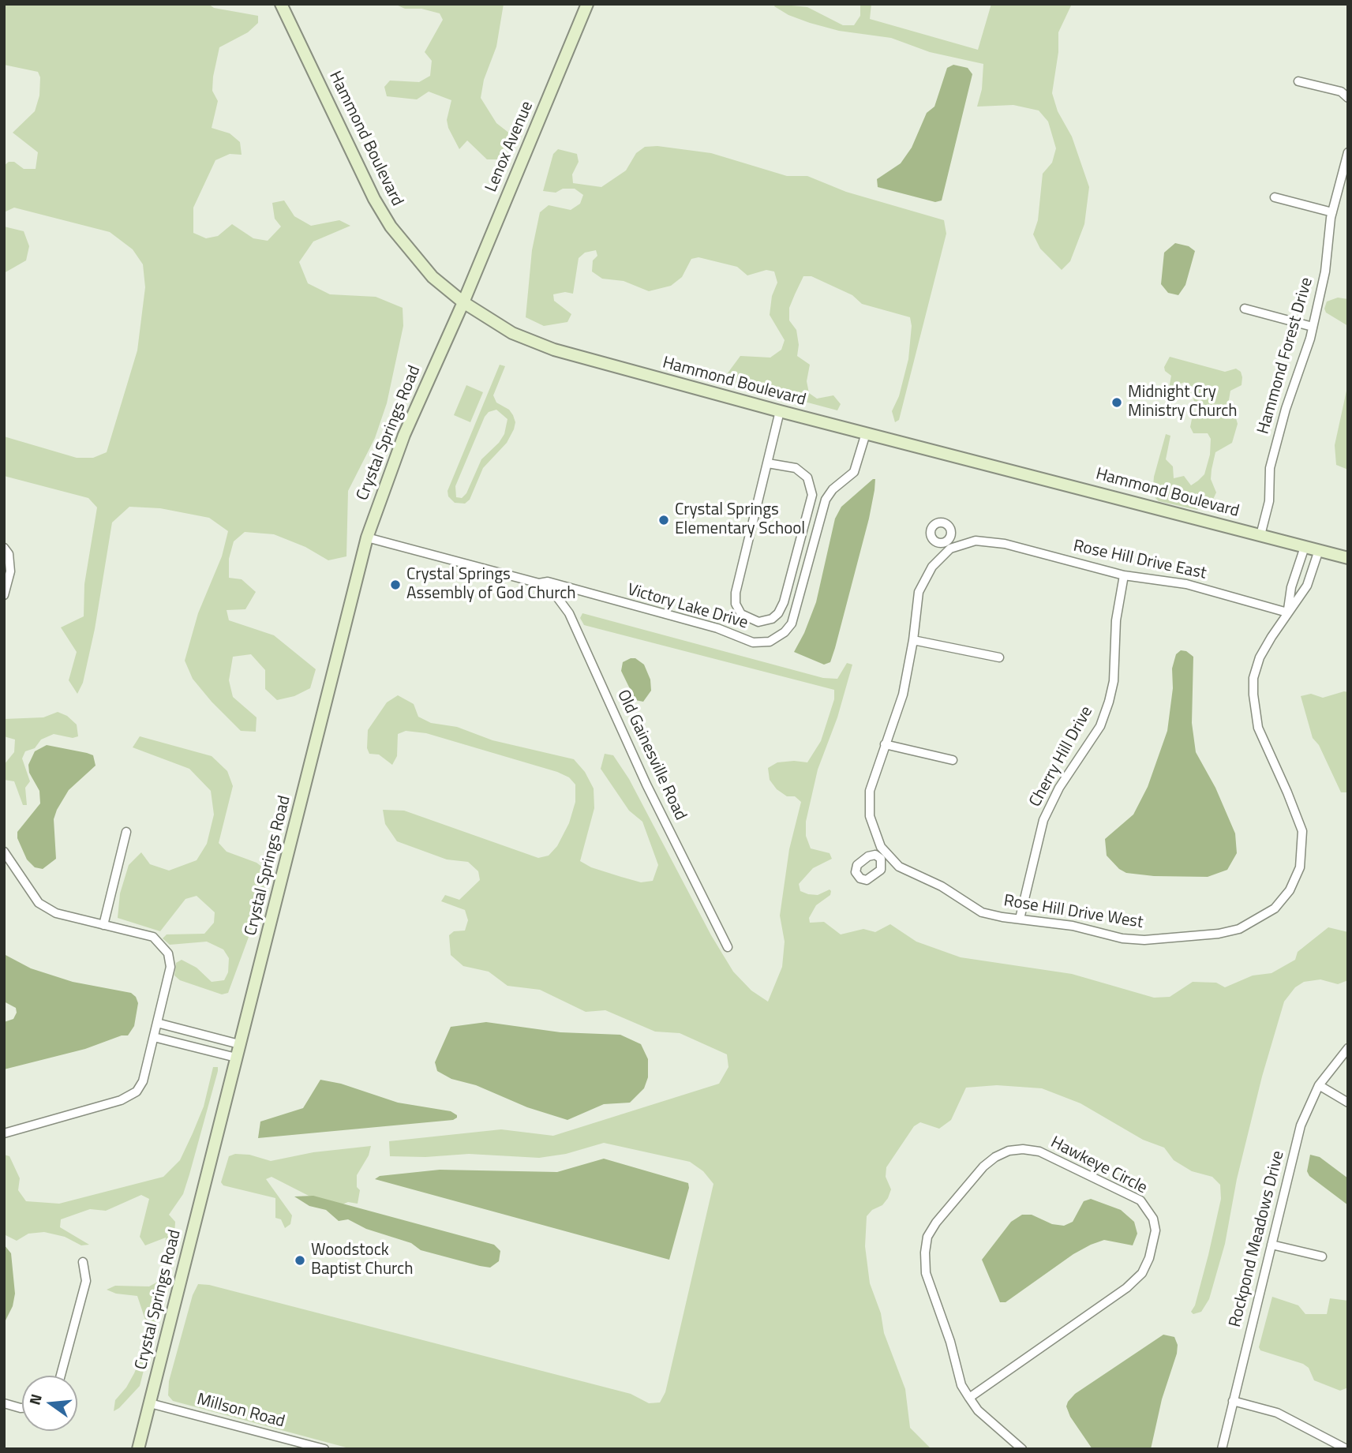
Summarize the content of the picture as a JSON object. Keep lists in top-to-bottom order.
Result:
{
  "streets": {
    "street": [
      "Hammond Boulevard",
      "Lenox Avenue",
      "Hammond Forest Drive",
      "Crystal Springs Road",
      "Rose Hill Drive East",
      "Victory Lake Drive",
      "Old Gainesville Road",
      "Cherry Hill Drive",
      "Rose Hill Drive West",
      "Hawkeye Circle",
      "Rockpond Meadows Drive",
      "Millson Road"
    ]
  },
  "crossings": [
    ["Hammond Boulevard", "Lenox Avenue"],
    ["Hammond Boulevard", "Hammond Forest Drive"],
    ["Hammond Boulevard", "Crystal Springs Road"],
    ["Hammond Boulevard", "Victory Lake Drive"],
    ["Lenox Avenue", "Crystal Springs Road"],
    ["Crystal Springs Road", "Victory Lake Drive"],
    ["Crystal Springs Road", "Millson Road"],
    ["Rose Hill Drive East", "Cherry Hill Drive"],
    ["Rose Hill Drive East", "Rose Hill Drive West"],
    ["Victory Lake Drive", "Old Gainesville Road"],
    ["Cherry Hill Drive", "Rose Hill Drive West"]
  ],
  "places": [
    "Midnight Cry Ministry Church",
    "Crystal Springs Elementary School",
    "Crystal Springs Assembly of God Church",
    "Woodstock Baptist Church"
  ],
  "north": "left"
}
